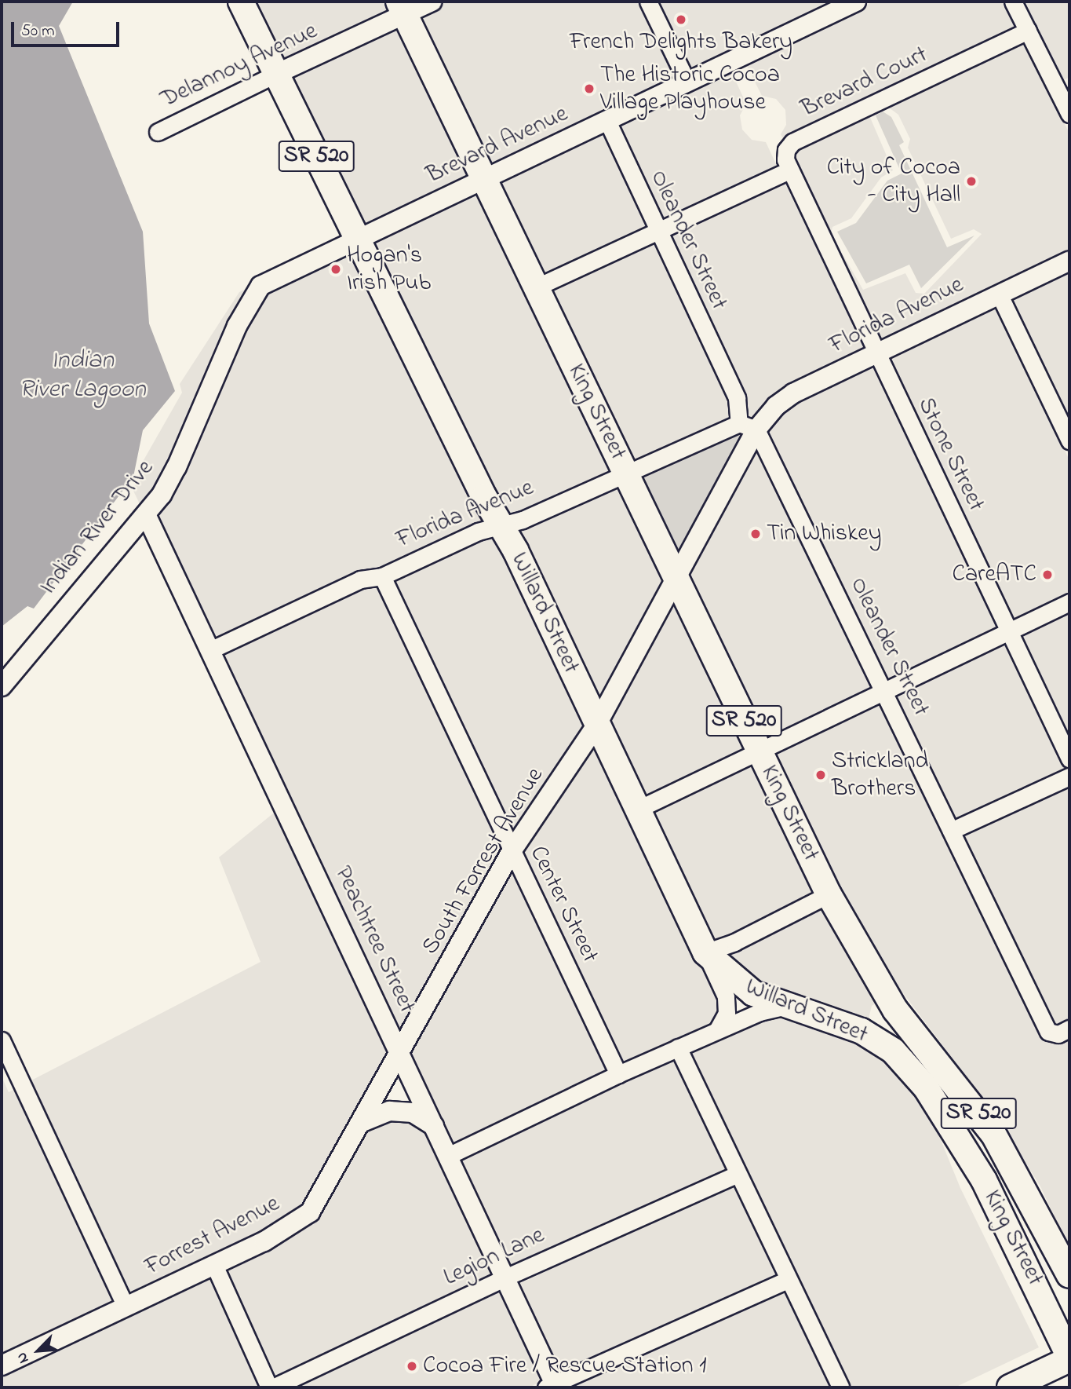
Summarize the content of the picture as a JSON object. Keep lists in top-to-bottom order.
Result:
{
  "streets": {
    "main road": ["SR 520", "King Street", "Willard Street"],
    "street": [
      "Delannoy Avenue",
      "Brevard Court",
      "Brevard Avenue",
      "Oleander Street",
      "Florida Avenue",
      "Stone Street",
      "Indian River Drive",
      "South Forrest Avenue",
      "Center Street",
      "Peachtree Street",
      "Forrest Avenue",
      "Legion Lane"
    ]
  },
  "crossings": [
    ["Delannoy Avenue", "SR 520"],
    ["Delannoy Avenue", "Willard Street"],
    ["Brevard Court", "Stone Street"],
    ["Brevard Avenue", "SR 520"],
    ["Brevard Avenue", "Oleander Street"],
    ["Brevard Avenue", "Indian River Drive"],
    ["Brevard Avenue", "Willard Street"],
    ["SR 520", "King Street"],
    ["Oleander Street", "Florida Avenue"],
    ["Oleander Street", "South Forrest Avenue"],
    ["Florida Avenue", "King Street"],
    ["Florida Avenue", "Stone Street"],
    ["Florida Avenue", "Willard Street"],
    ["Florida Avenue", "South Forrest Avenue"],
    ["Florida Avenue", "Center Street"],
    ["Florida Avenue", "Peachtree Street"],
    ["King Street", "Willard Street"],
    ["King Street", "South Forrest Avenue"],
    ["Indian River Drive", "Peachtree Street"],
    ["Willard Street", "South Forrest Avenue"],
    ["South Forrest Avenue", "Center Street"],
    ["South Forrest Avenue", "Peachtree Street"],
    ["South Forrest Avenue", "Forrest Avenue"],
    ["Peachtree Street", "Forrest Avenue"],
    ["Peachtree Street", "Legion Lane"]
  ],
  "water": ["Indian River Lagoon"],
  "places": [
    "French Delights Bakery",
    "The Historic Cocoa Village Playhouse",
    "City of Cocoa - City Hall",
    "Hogan's Irish Pub",
    "Tin Whiskey",
    "CareATC",
    "Strickland Brothers",
    "Cocoa Fire / Rescue Station 1"
  ],
  "scale_bar": "50 m",
  "north": "bottom left"
}
